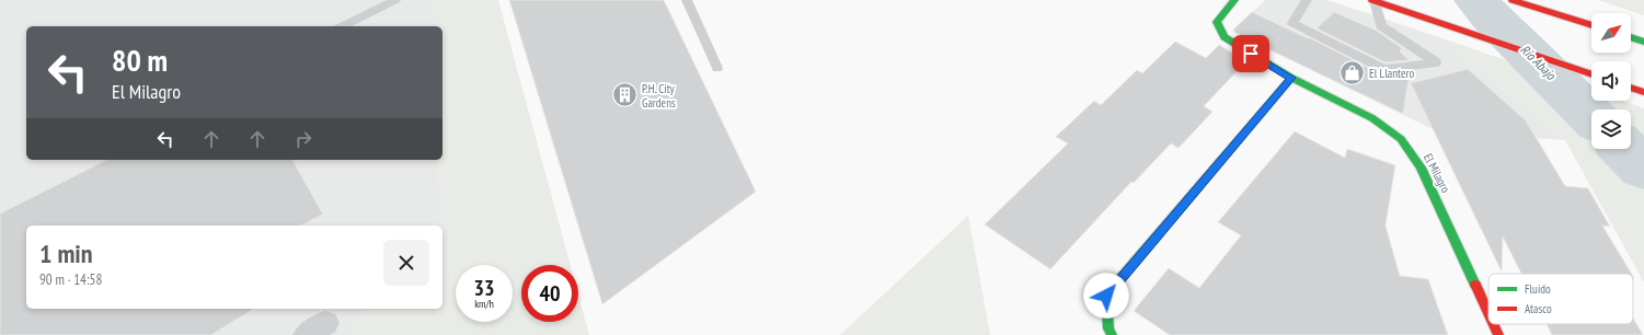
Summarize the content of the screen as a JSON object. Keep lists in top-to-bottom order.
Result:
{
  "streets": {
    "street": ["El Milagro"]
  },
  "water": ["Río Abajo"],
  "places": {
    "shop": ["El Llantero"],
    "building": ["P.H. City Gardens"]
  },
  "legend": ["Fluido", "Atasco"],
  "north": "top right",
  "page": {
    "turn": ["80 m", "El Milagro"],
    "heading": ["1 min", "90 m · 14:58"],
    "speed": "33 km/h",
    "limit": "40"
  }
}
